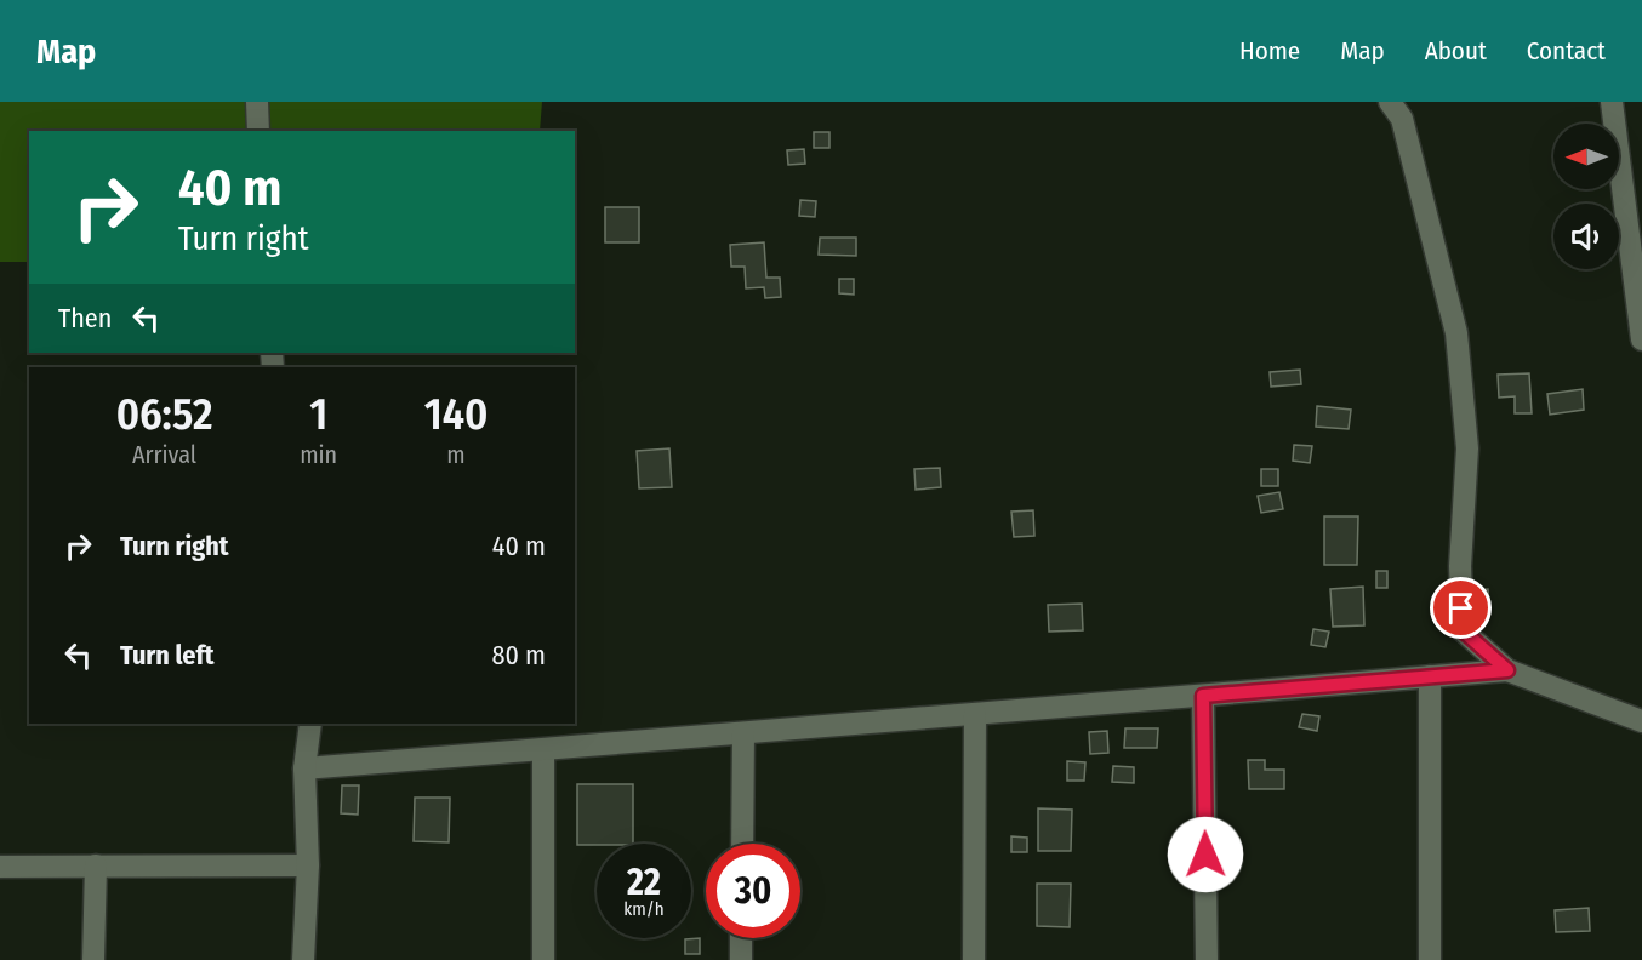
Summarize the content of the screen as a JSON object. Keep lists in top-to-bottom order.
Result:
{
  "north": "left",
  "page": {
    "header": "Map",
    "nav": [
      "Home",
      "Map",
      "About",
      "Contact"
    ],
    "turn": ["40 m", "Turn right"],
    "then": "Then",
    "eta": [
      "06:52",
      "Arrival",
      "1",
      "min",
      "140",
      "m"
    ],
    "list": [
      {
        "name": "Turn right",
        "value": "40 m"
      },
      {
        "name": "Turn left",
        "value": "80 m"
      }
    ],
    "speed": "22 km/h",
    "limit": "30"
  }
}
